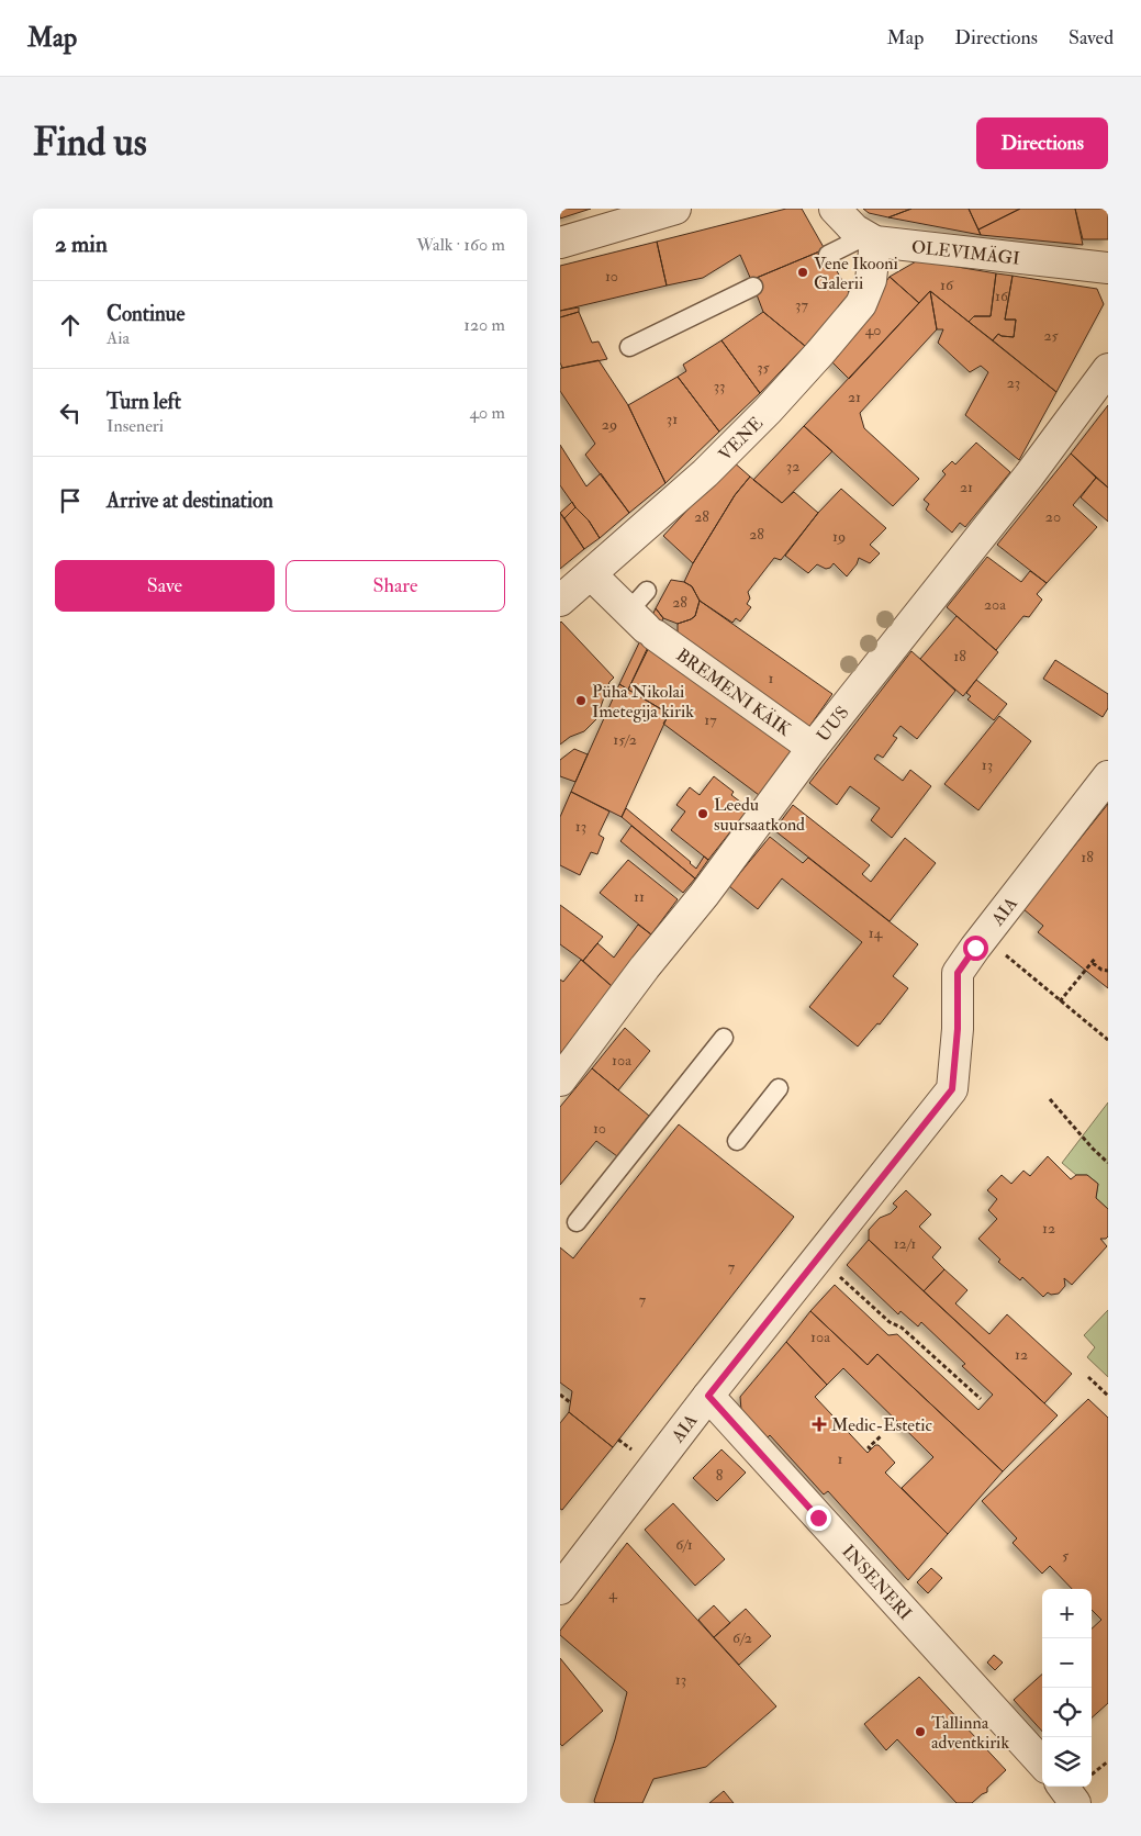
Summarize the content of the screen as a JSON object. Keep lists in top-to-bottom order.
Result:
{
  "streets": {
    "street": [
      "OLEVIMÄGI",
      "VENE",
      "BREMENI KÄIK",
      "UUS",
      "AIA",
      "INSENERI"
    ]
  },
  "crossings": [
    ["OLEVIMÄGI", "VENE"],
    ["VENE", "BREMENI KÄIK"],
    ["BREMENI KÄIK", "UUS"],
    ["AIA", "INSENERI"]
  ],
  "places": {
    "other": [
      "Vene Ikooni Galerii",
      "Püha Nikolai Imetegija kirik",
      "Leedu suursaatkond",
      "Tallinna adventkirik"
    ],
    "health": ["Medic-Estetic"]
  },
  "house_numbers": [
    "10",
    "16",
    "16",
    "37",
    "40",
    "25",
    "35",
    "23",
    "33",
    "21",
    "31",
    "29",
    "32",
    "21",
    "28",
    "20",
    "28",
    "19",
    "28",
    "20a",
    "18",
    "1",
    "17",
    "15/2",
    "13",
    "13",
    "18",
    "11",
    "14",
    "10a",
    "10",
    "12",
    "12/1",
    "7",
    "7",
    "10a",
    "12",
    "1",
    "8",
    "6/1",
    "5",
    "4",
    "6/2",
    "13"
  ],
  "page": {
    "header": "Map",
    "nav": ["Map", "Directions", "Saved"],
    "buttons": [
      "Directions",
      ["Save", "Share"]
    ],
    "title": "Find us",
    "heading": ["2 min", "Walk · 160 m"],
    "list": [
      ["Continue", "Aia", "120 m"],
      ["Turn left", "Inseneri", "40 m"],
      "Arrive at destination"
    ],
    "map_buttons": ["+", "−"]
  }
}
